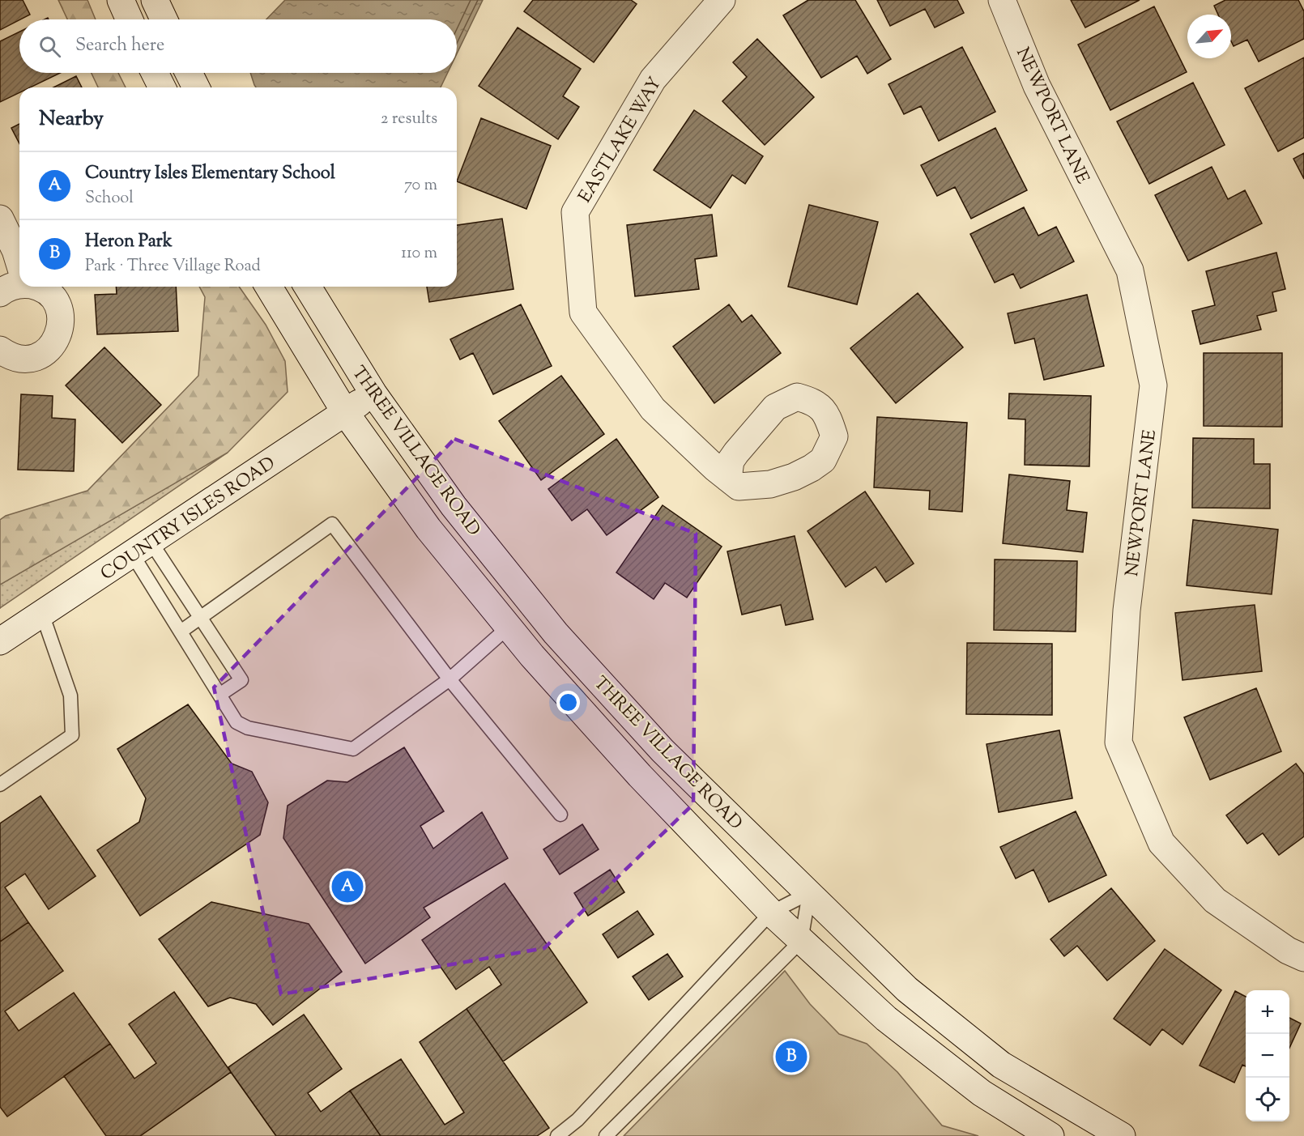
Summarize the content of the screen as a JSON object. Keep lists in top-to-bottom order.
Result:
{
  "streets": {
    "street": [
      "NEWPORT LANE",
      "EASTLAKE WAY",
      "THREE VILLAGE ROAD",
      "COUNTRY ISLES ROAD"
    ]
  },
  "crossings": [
    ["THREE VILLAGE ROAD", "COUNTRY ISLES ROAD"]
  ],
  "north": "top right",
  "page": {
    "search": "Search here",
    "heading": ["Nearby", "2 results"],
    "list": [
      {
        "mark": "A",
        "name": "Country Isles Elementary School",
        "note": "School",
        "value": "70 m"
      },
      {
        "mark": "B",
        "name": "Heron Park",
        "note": "Park · Three Village Road",
        "value": "110 m"
      }
    ],
    "pins": ["A", "B"],
    "map_buttons": ["+", "−"]
  }
}
